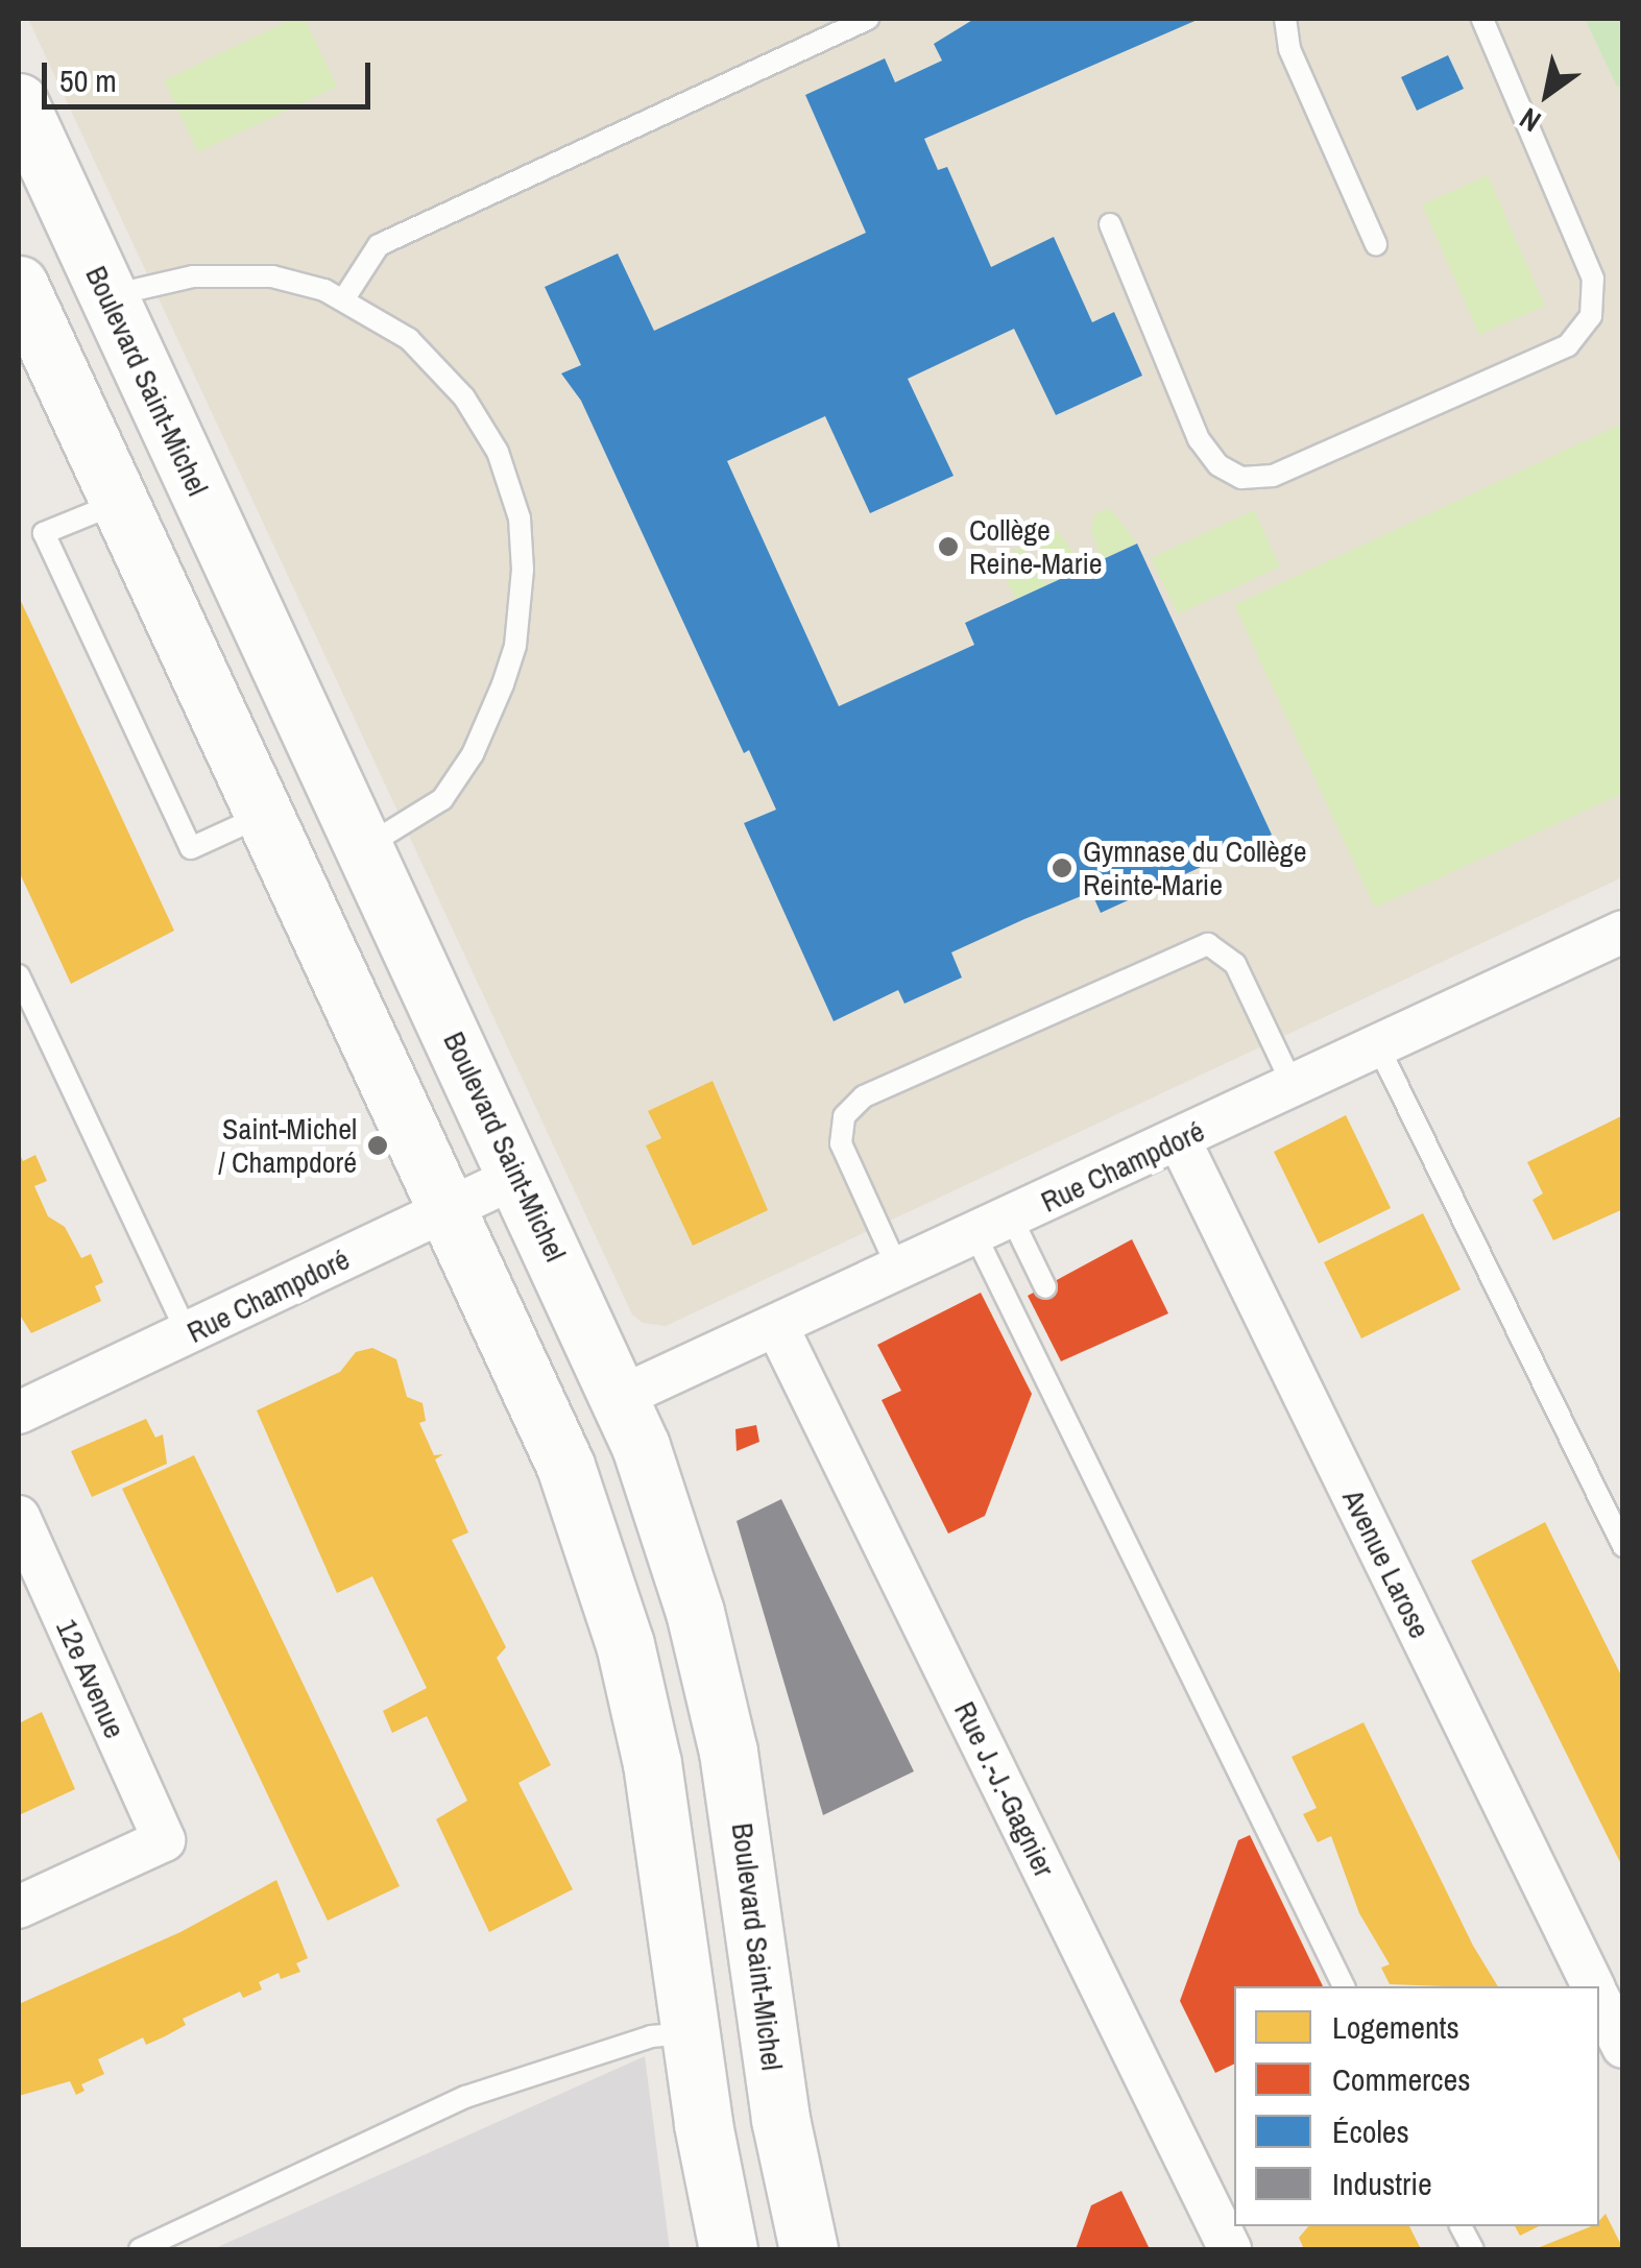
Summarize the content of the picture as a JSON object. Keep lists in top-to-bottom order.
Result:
{
  "streets": {
    "main road": ["Boulevard Saint-Michel"],
    "street": [
      "Rue Champdoré",
      "Avenue Larose",
      "12e Avenue",
      "Rue J.-J.-Gagnier"
    ]
  },
  "crossings": [
    ["Boulevard Saint-Michel", "Rue Champdoré"],
    ["Rue Champdoré", "Avenue Larose"],
    ["Rue Champdoré", "Rue J.-J.-Gagnier"]
  ],
  "places": ["Collège Reine-Marie", "Gymnase du Collège Reinte-Marie", "Saint-Michel / Champdoré"],
  "legend": [
    "Logements",
    "Commerces",
    "Écoles",
    "Industrie"
  ],
  "scale_bar": "50 m",
  "north": "bottom left"
}
